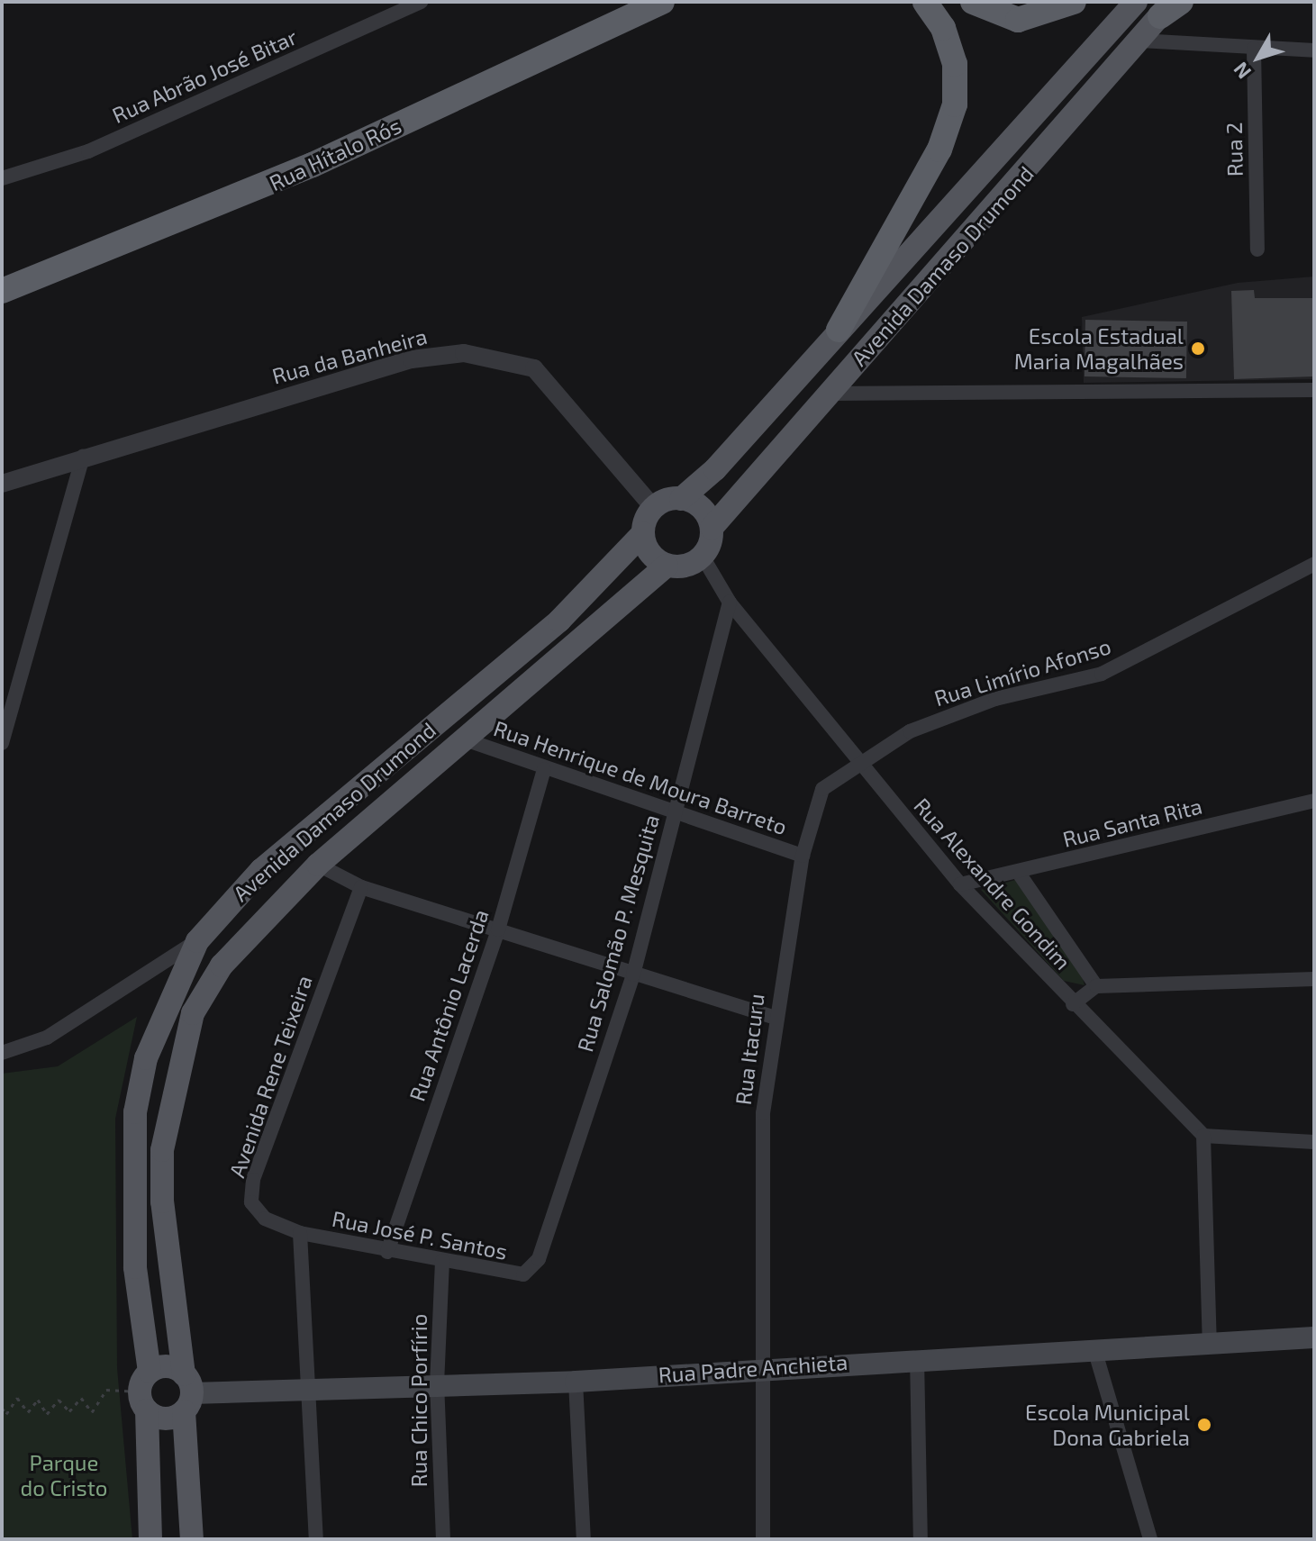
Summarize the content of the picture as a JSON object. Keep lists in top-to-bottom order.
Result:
{
  "streets": {
    "highway": ["Rua Hítalo Rós"],
    "main road": ["Avenida Damaso Drumond", "Rua Padre Anchieta"],
    "street": [
      "Rua Abrão José Bitar",
      "Rua 2",
      "Rua da Banheira",
      "Rua Limírio Afonso",
      "Rua Henrique de Moura Barreto",
      "Rua Santa Rita",
      "Rua Alexandre Gondim",
      "Rua Salomão P. Mesquita",
      "Rua Antônio Lacerda",
      "Rua Itacuru",
      "Avenida Rene Teixeira",
      "Rua José P. Santos",
      "Rua Chico Porfírio"
    ]
  },
  "crossings": [
    ["Avenida Damaso Drumond", "Rua da Banheira"],
    ["Avenida Damaso Drumond", "Rua Henrique de Moura Barreto"],
    ["Avenida Damaso Drumond", "Rua Alexandre Gondim"],
    ["Avenida Damaso Drumond", "Rua Padre Anchieta"],
    ["Rua da Banheira", "Rua Alexandre Gondim"],
    ["Rua Limírio Afonso", "Rua Alexandre Gondim"],
    ["Rua Limírio Afonso", "Rua Itacuru"],
    ["Rua Henrique de Moura Barreto", "Rua Salomão P. Mesquita"],
    ["Rua Henrique de Moura Barreto", "Rua Antônio Lacerda"],
    ["Rua Henrique de Moura Barreto", "Rua Itacuru"],
    ["Rua Santa Rita", "Rua Alexandre Gondim"],
    ["Rua Alexandre Gondim", "Rua Salomão P. Mesquita"],
    ["Rua Alexandre Gondim", "Rua Itacuru"],
    ["Rua Salomão P. Mesquita", "Rua José P. Santos"],
    ["Rua Antônio Lacerda", "Rua José P. Santos"],
    ["Rua Itacuru", "Rua Padre Anchieta"],
    ["Avenida Rene Teixeira", "Rua José P. Santos"],
    ["Rua José P. Santos", "Rua Chico Porfírio"],
    ["Rua Padre Anchieta", "Rua Chico Porfírio"]
  ],
  "parks": ["Parque do Cristo"],
  "places": ["Escola Estadual Maria Magalhães", "Escola Municipal Dona Gabriela"],
  "north": "bottom left"
}
